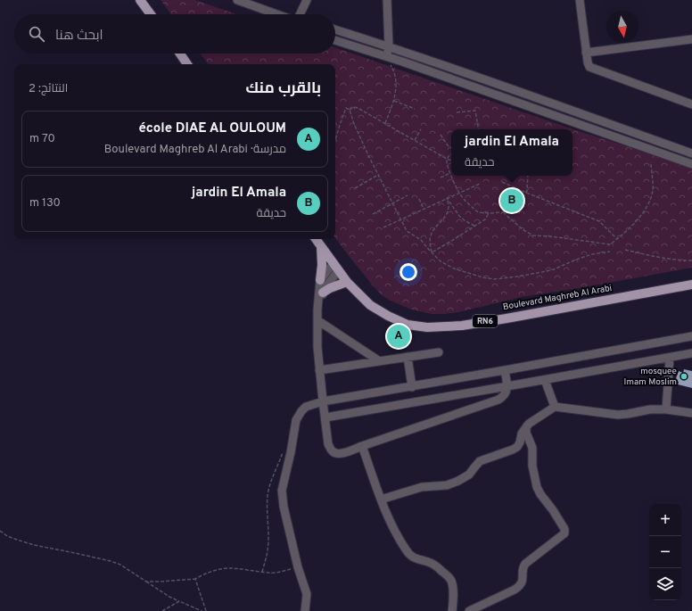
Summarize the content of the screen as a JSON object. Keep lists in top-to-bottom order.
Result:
{
  "streets": {
    "main road": ["Boulevard Maghreb Al Arabi", "RN6"]
  },
  "places": ["mosquee Imam Moslim"],
  "north": "bottom",
  "page": {
    "search": "ابحث هنا",
    "heading": ["بالقرب منك", "النتائج: 2"],
    "list": [
      {
        "mark": "A",
        "name": "école DIAE AL OULOUM",
        "note": "مدرسة · Boulevard Maghreb Al Arabi",
        "value": "70 m"
      },
      {
        "mark": "B",
        "name": "jardin El Amala",
        "note": "حديقة",
        "value": "130 m"
      }
    ],
    "popup": ["jardin El Amala", "حديقة"],
    "pins": ["B", "A"],
    "map_buttons": ["+", "−"]
  }
}
